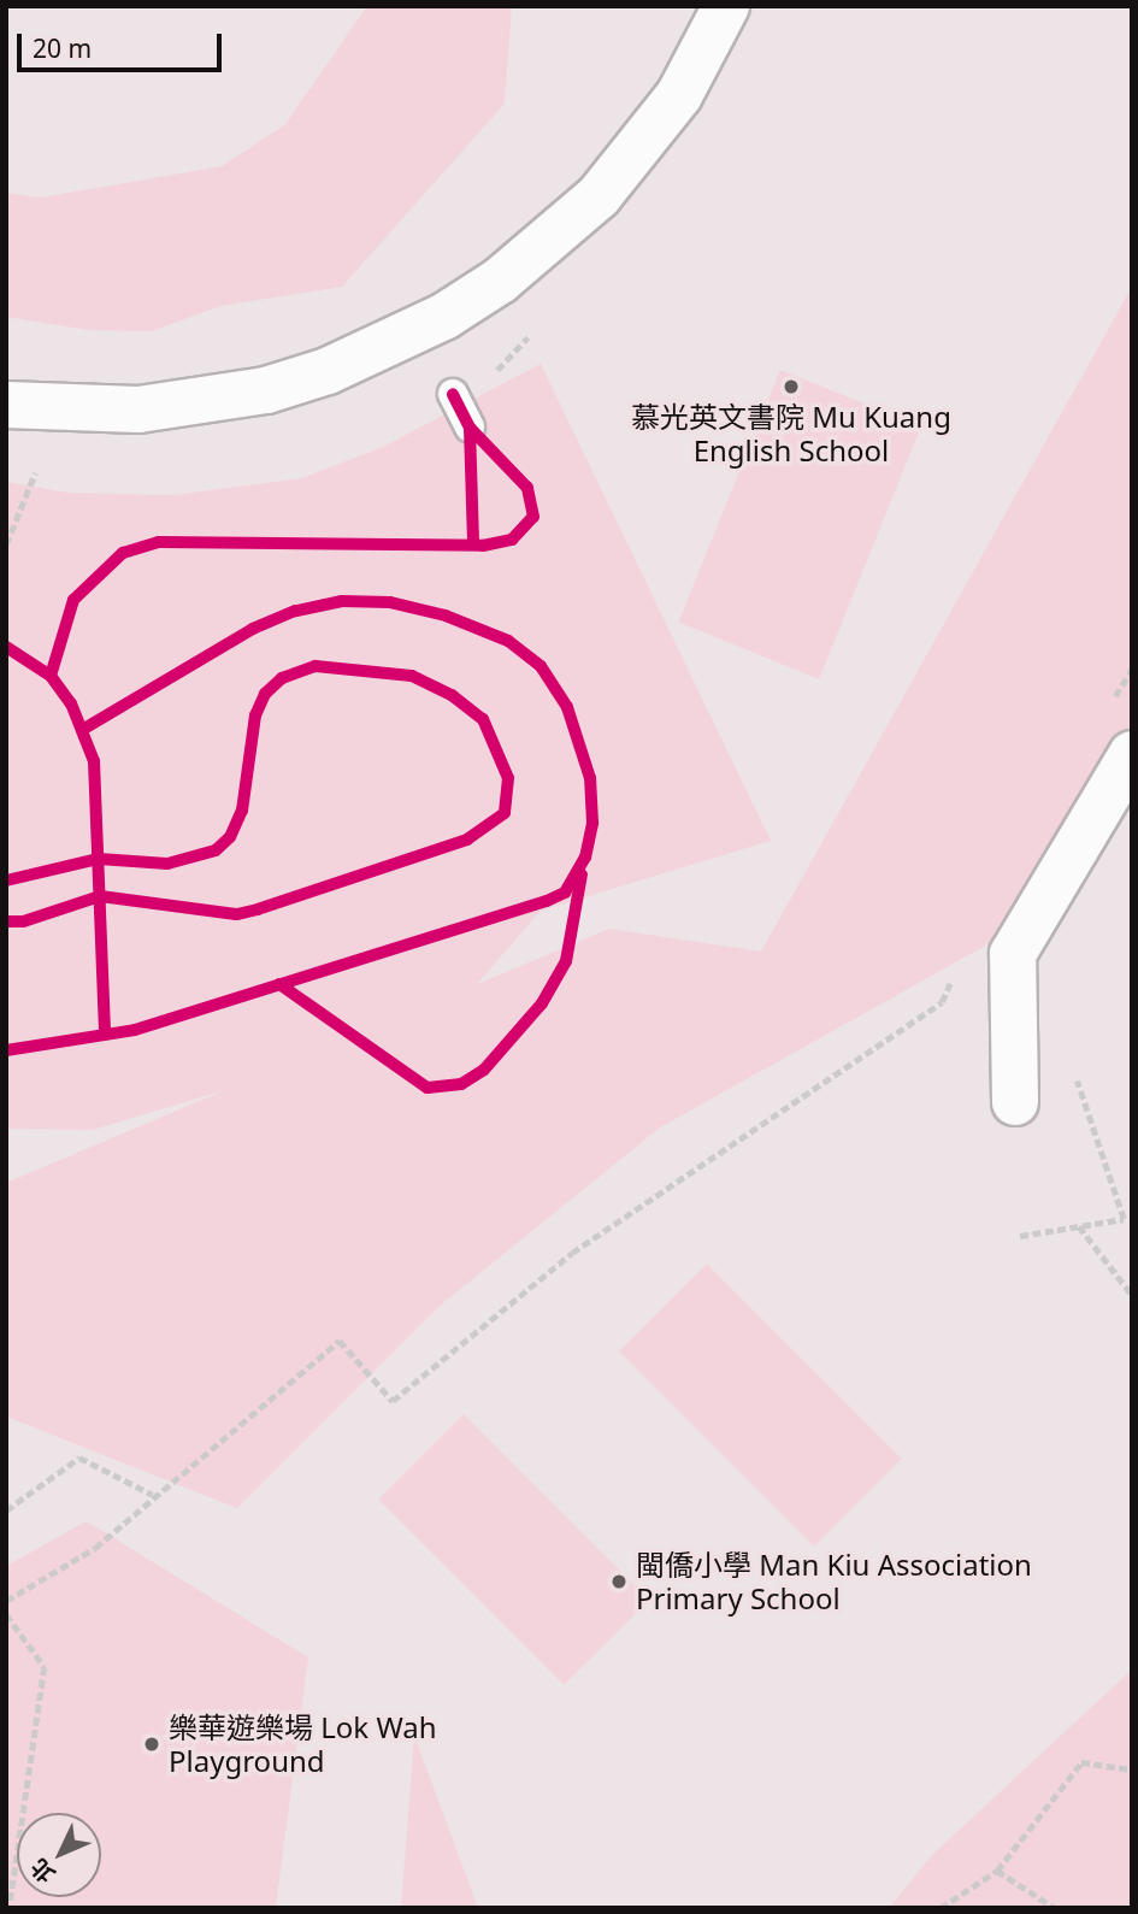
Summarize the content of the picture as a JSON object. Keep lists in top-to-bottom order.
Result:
{
  "places": ["慕光英文書院 Mu Kuang English School", "閩僑小學 Man Kiu Association Primary School", "樂華遊樂場 Lok Wah Playground"],
  "scale_bar": "20 m",
  "north": "bottom left"
}
